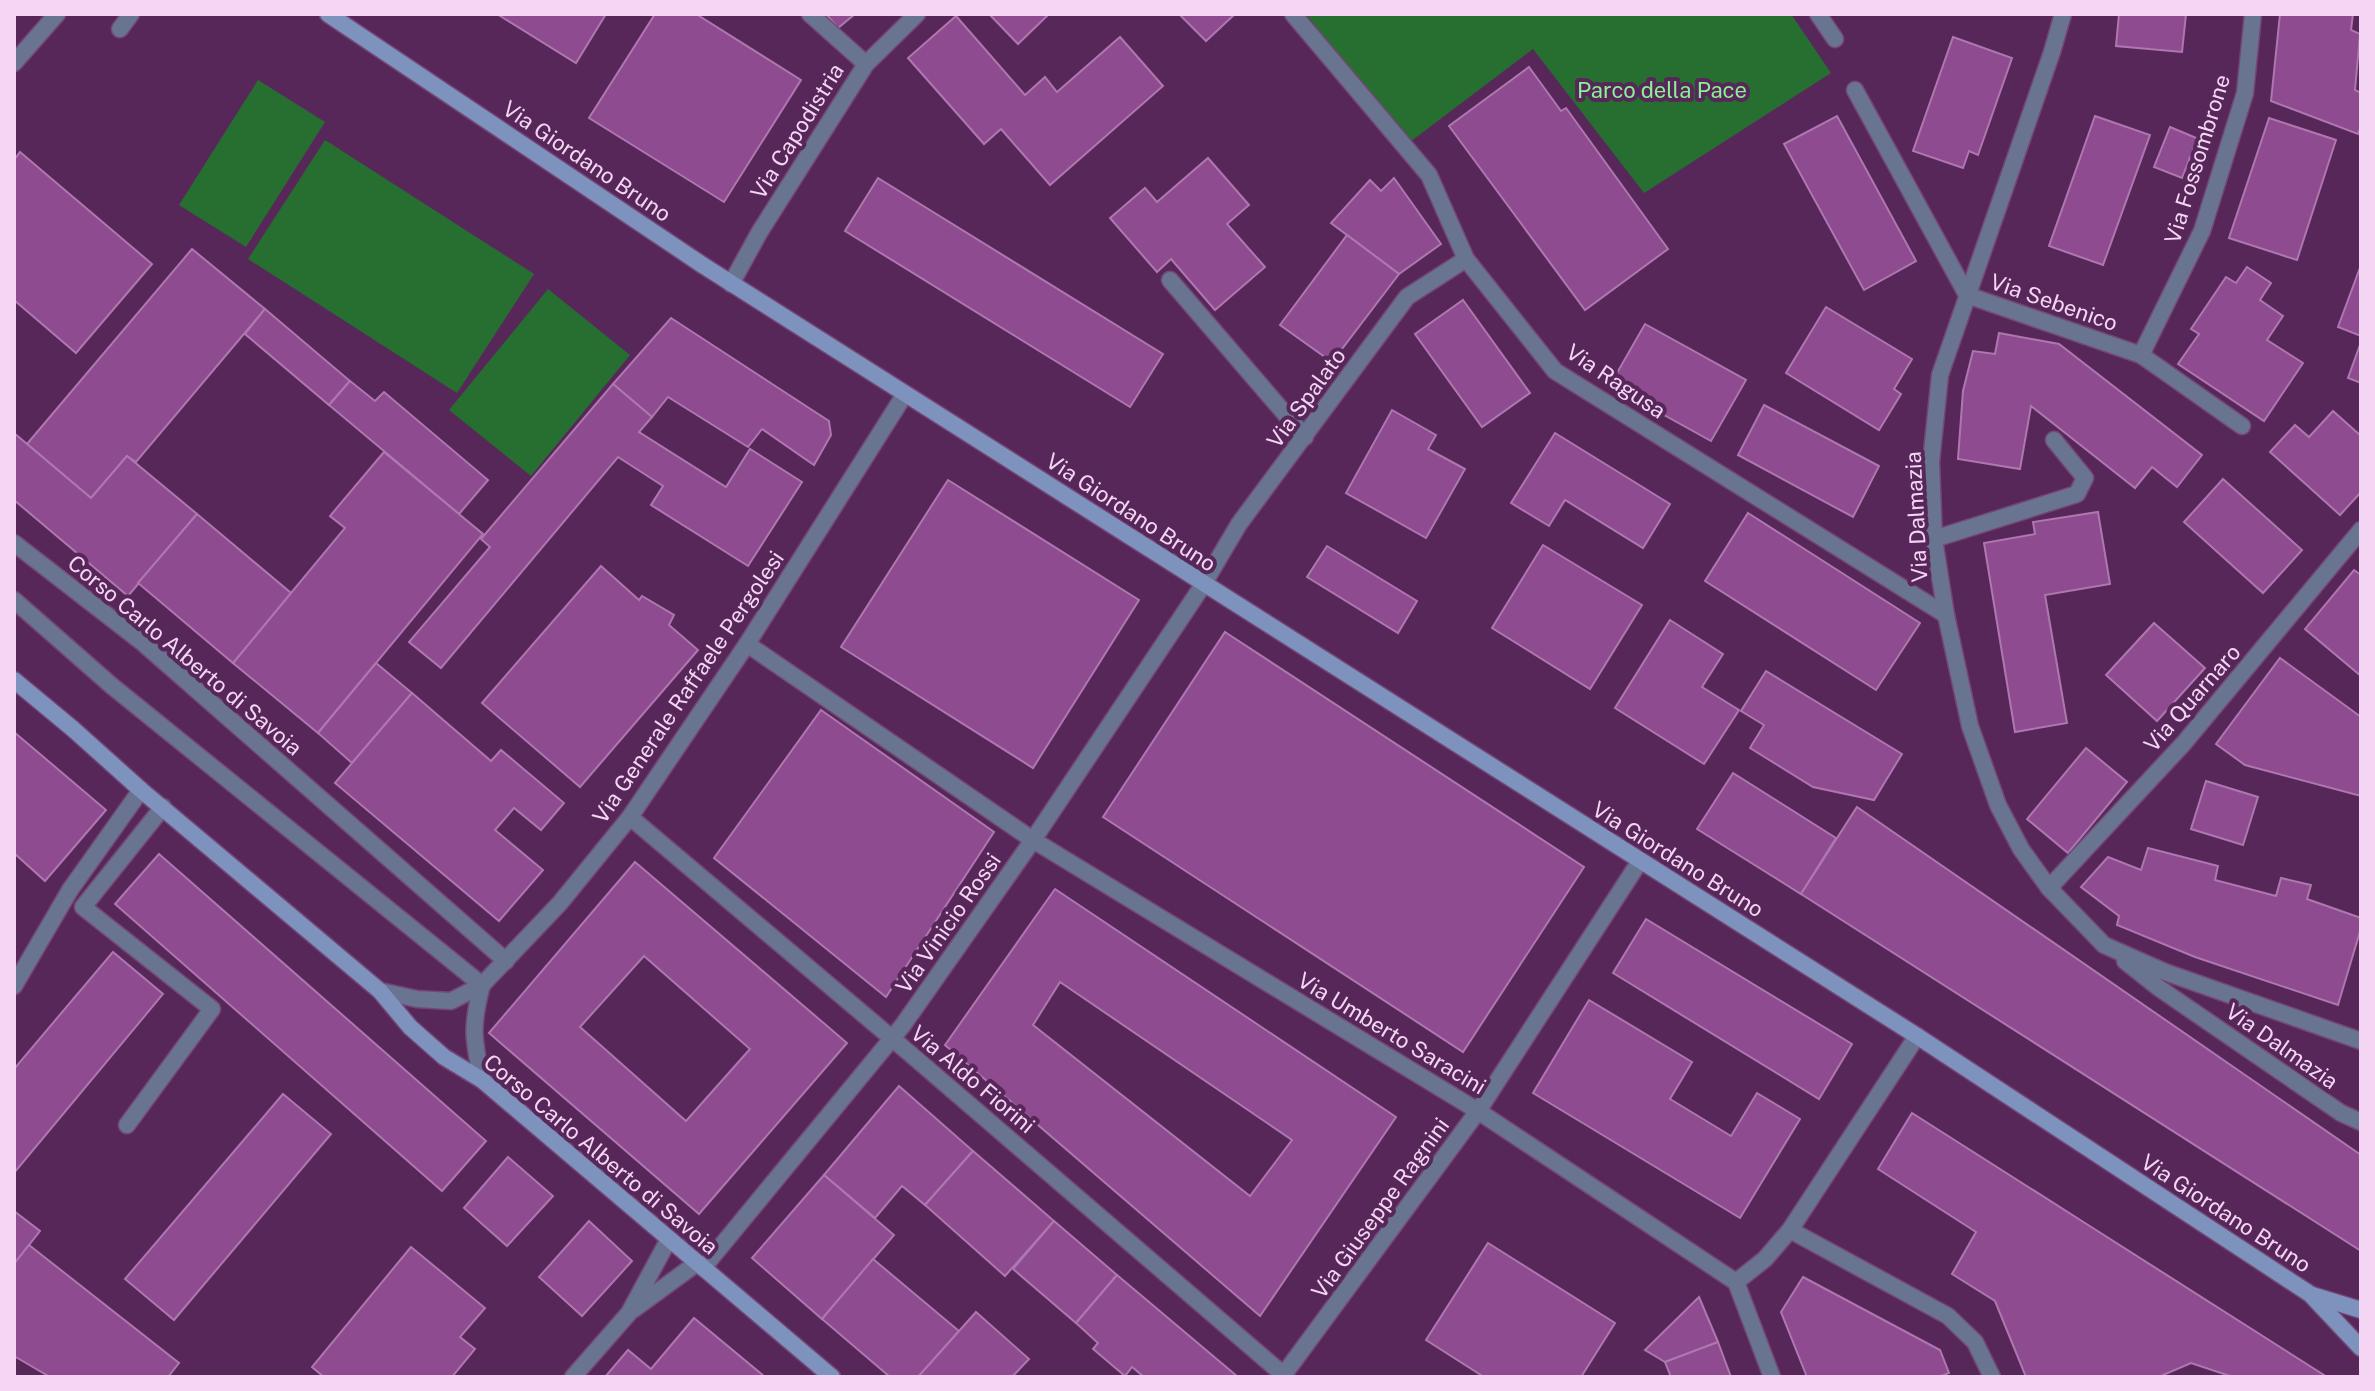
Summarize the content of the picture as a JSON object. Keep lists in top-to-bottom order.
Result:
{
  "streets": {
    "main road": ["Via Giordano Bruno", "Corso Carlo Alberto di Savoia"],
    "street": [
      "Via Capodistria",
      "Via Fossombrone",
      "Via Sebenico",
      "Via Ragusa",
      "Via Spalato",
      "Via Dalmazia",
      "Via Generale Raffaele Pergolesi",
      "Via Quarnaro",
      "Via Vinicio Rossi",
      "Via Umberto Saracini",
      "Via Aldo Fiorini",
      "Via Giuseppe Ragnini"
    ]
  },
  "crossings": [
    ["Via Capodistria", "Via Giordano Bruno"],
    ["Via Fossombrone", "Via Sebenico"],
    ["Via Giordano Bruno", "Via Spalato"],
    ["Via Giordano Bruno", "Via Generale Raffaele Pergolesi"],
    ["Via Giordano Bruno", "Via Vinicio Rossi"],
    ["Via Giordano Bruno", "Via Giuseppe Ragnini"],
    ["Via Sebenico", "Via Dalmazia"],
    ["Via Ragusa", "Via Spalato"],
    ["Via Ragusa", "Via Dalmazia"],
    ["Via Spalato", "Via Vinicio Rossi"],
    ["Via Dalmazia", "Via Quarnaro"],
    ["Corso Carlo Alberto di Savoia", "Via Generale Raffaele Pergolesi"],
    ["Corso Carlo Alberto di Savoia", "Via Vinicio Rossi"],
    ["Via Generale Raffaele Pergolesi", "Via Umberto Saracini"],
    ["Via Generale Raffaele Pergolesi", "Via Aldo Fiorini"],
    ["Via Vinicio Rossi", "Via Umberto Saracini"],
    ["Via Vinicio Rossi", "Via Aldo Fiorini"],
    ["Via Umberto Saracini", "Via Giuseppe Ragnini"],
    ["Via Aldo Fiorini", "Via Giuseppe Ragnini"]
  ],
  "parks": ["Parco della Pace"]
}
